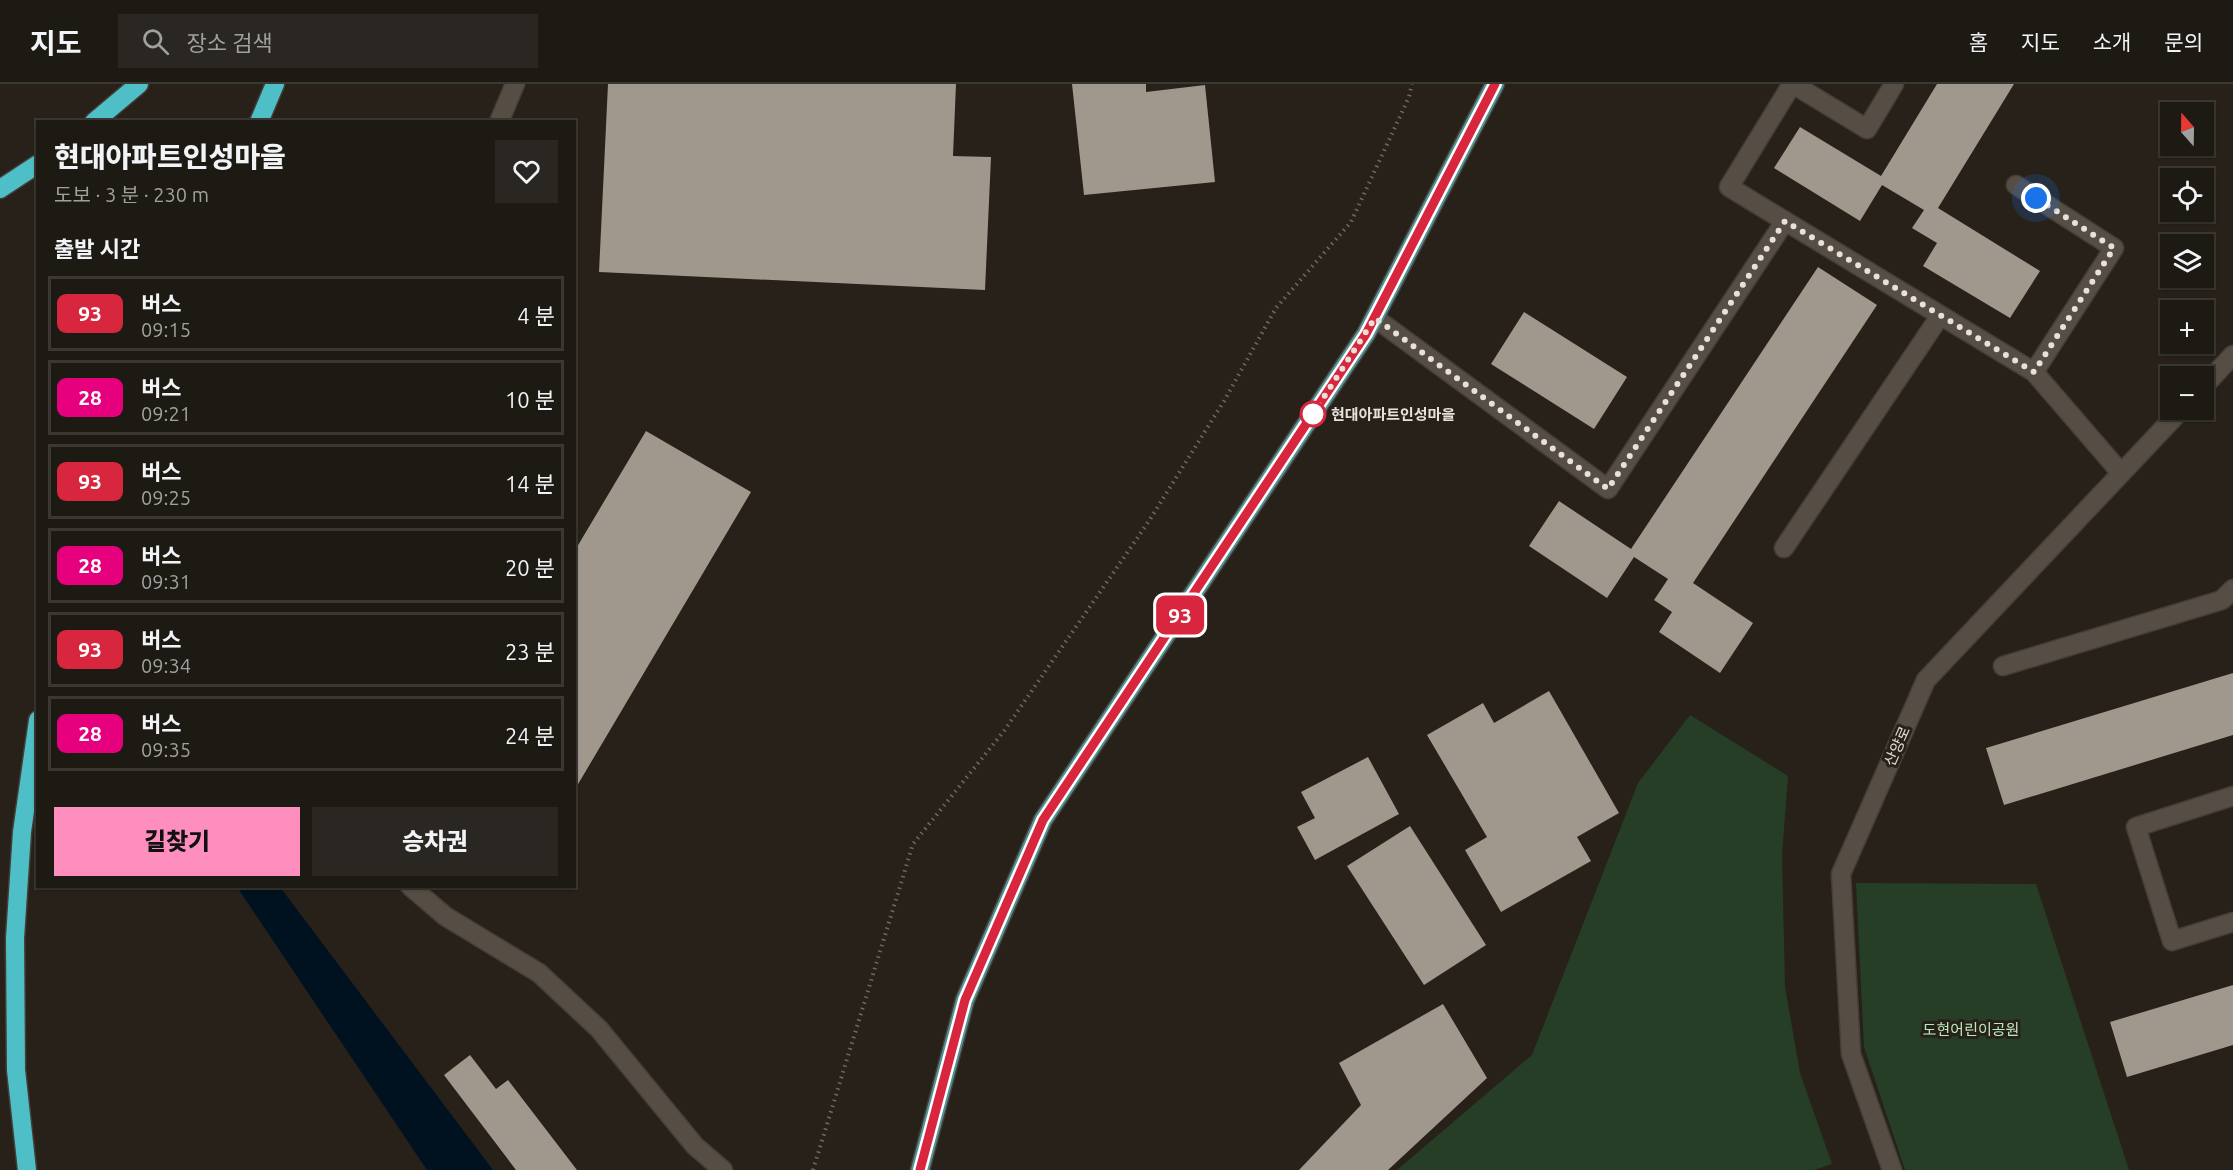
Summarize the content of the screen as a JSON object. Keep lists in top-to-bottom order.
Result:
{
  "streets": {
    "street": ["산양로"]
  },
  "parks": ["도현어린이공원"],
  "places": ["현대아파트인성마을"],
  "lines": ["bus line 93"],
  "north": "top",
  "page": {
    "header": "지도",
    "search": "장소 검색",
    "nav": [
      "홈",
      "지도",
      "소개",
      "문의"
    ],
    "on_map": "93",
    "map_buttons": ["+", "−"],
    "heading": [
      ["현대아파트인성마을", "도보 · 3 분 · 230 m"],
      "출발 시간"
    ],
    "list": [
      {
        "mark": "93",
        "name": "버스",
        "note": "09:15",
        "value": "4 분"
      },
      {
        "mark": "28",
        "name": "버스",
        "note": "09:21",
        "value": "10 분"
      },
      {
        "mark": "93",
        "name": "버스",
        "note": "09:25",
        "value": "14 분"
      },
      {
        "mark": "28",
        "name": "버스",
        "note": "09:31",
        "value": "20 분"
      },
      {
        "mark": "93",
        "name": "버스",
        "note": "09:34",
        "value": "23 분"
      },
      {
        "mark": "28",
        "name": "버스",
        "note": "09:35",
        "value": "24 분"
      }
    ],
    "buttons": ["길찾기", "승차권"]
  }
}
